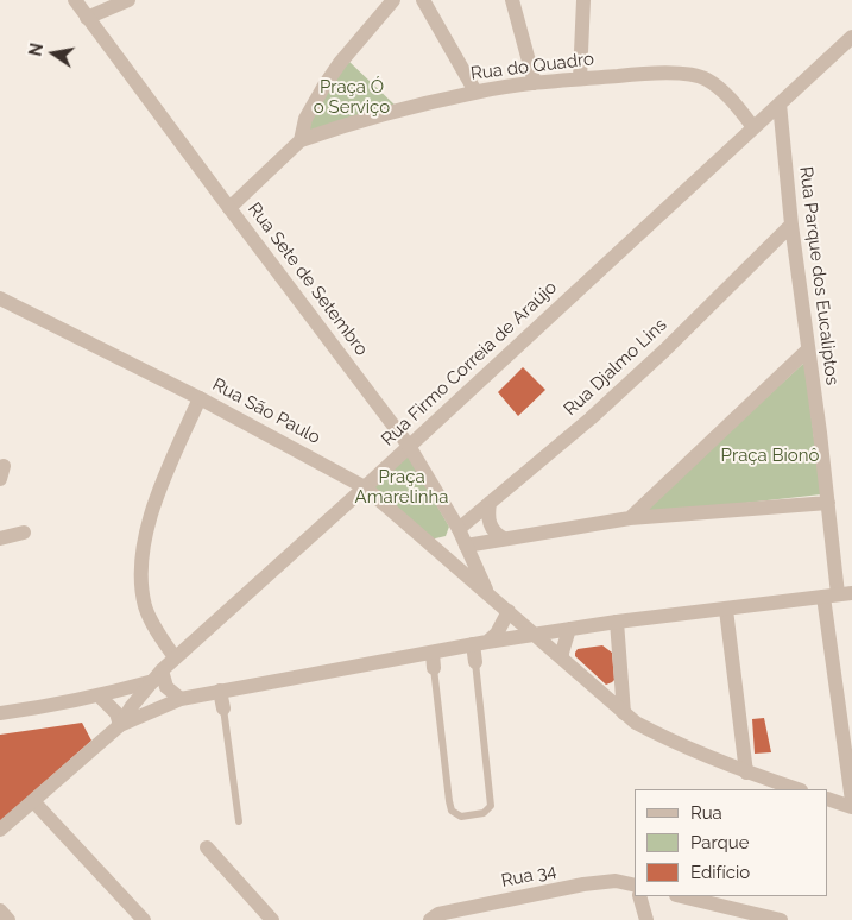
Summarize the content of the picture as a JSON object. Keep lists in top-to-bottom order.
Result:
{
  "streets": {
    "street": [
      "Rua do Quadro",
      "Rua Parque dos Eucaliptos",
      "Rua Sete de Setembro",
      "Rua Firmo Correia de Araújo",
      "Rua Djalmo Lins",
      "Rua São Paulo",
      "Rua 34"
    ]
  },
  "crossings": [
    ["Rua do Quadro", "Rua Firmo Correia de Araújo"],
    ["Rua Parque dos Eucaliptos", "Rua Firmo Correia de Araújo"],
    ["Rua Parque dos Eucaliptos", "Rua Djalmo Lins"],
    ["Rua Sete de Setembro", "Rua Firmo Correia de Araújo"],
    ["Rua Sete de Setembro", "Rua Djalmo Lins"],
    ["Rua Sete de Setembro", "Rua São Paulo"],
    ["Rua Firmo Correia de Araújo", "Rua São Paulo"],
    ["Rua Djalmo Lins", "Rua São Paulo"]
  ],
  "parks": ["Praça Ó o Serviço", "Praça Bionô", "Praça Amarelinha"],
  "legend": ["Rua", "Parque", "Edifício"],
  "north": "left"
}
